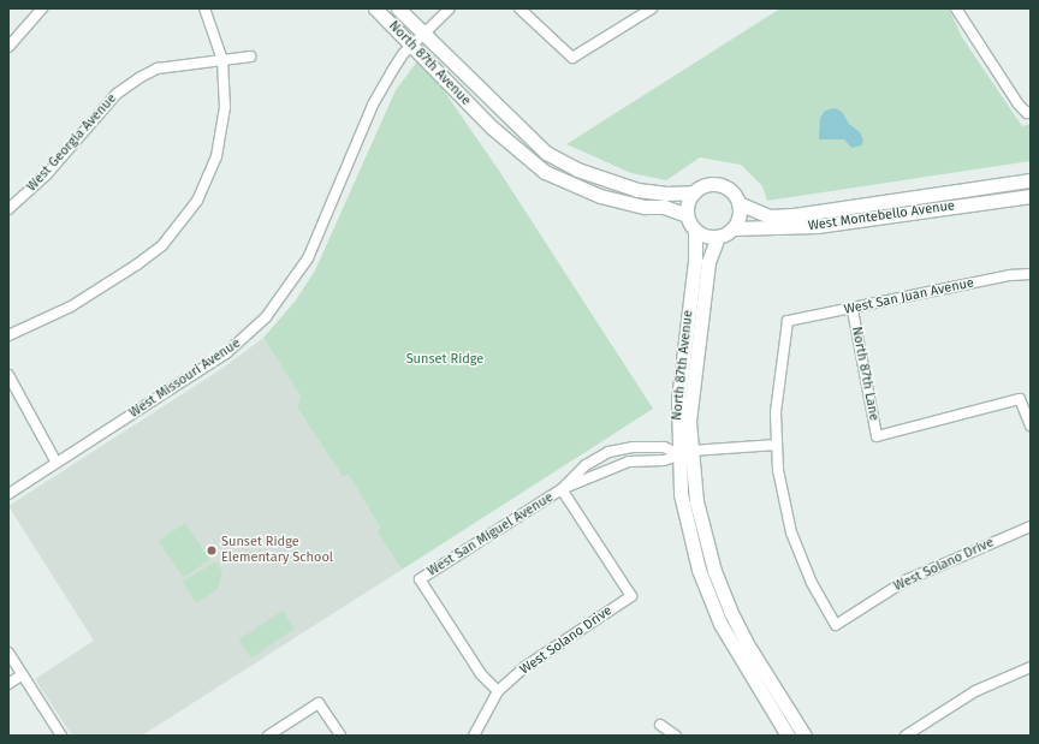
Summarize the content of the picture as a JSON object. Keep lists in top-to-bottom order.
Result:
{
  "streets": {
    "street": [
      "North 87th Avenue",
      "West Georgia Avenue",
      "West Montebello Avenue",
      "West San Juan Avenue",
      "North 87th Lane",
      "West Missouri Avenue",
      "West San Miguel Avenue",
      "West Solano Drive"
    ]
  },
  "crossings": [
    ["North 87th Avenue", "West Montebello Avenue"],
    ["North 87th Avenue", "West Missouri Avenue"],
    ["North 87th Avenue", "West San Miguel Avenue"],
    ["West San Juan Avenue", "North 87th Lane"],
    ["West San Juan Avenue", "West San Miguel Avenue"],
    ["West San Juan Avenue", "West Solano Drive"],
    ["West San Miguel Avenue", "West Solano Drive"]
  ],
  "parks": ["Sunset Ridge"],
  "places": ["Sunset Ridge Elementary School"]
}
